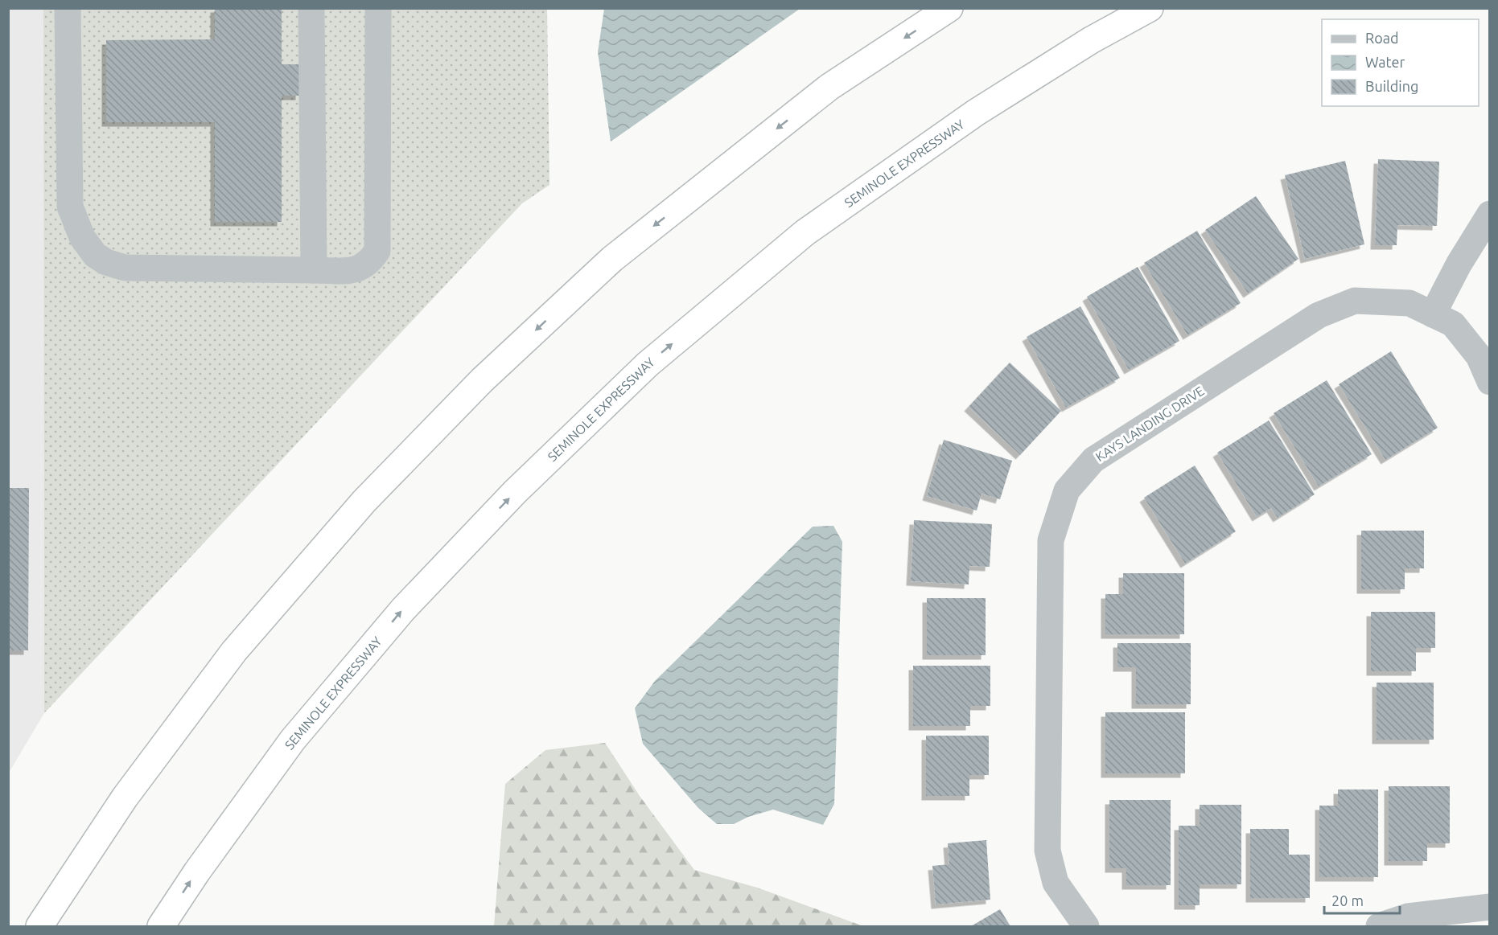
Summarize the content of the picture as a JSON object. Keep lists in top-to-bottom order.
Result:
{
  "streets": {
    "highway": ["SEMINOLE EXPRESSWAY"],
    "street": ["KAYS LANDING DRIVE"]
  },
  "legend": ["Road", "Water", "Building"],
  "scale_bar": "20 m"
}
